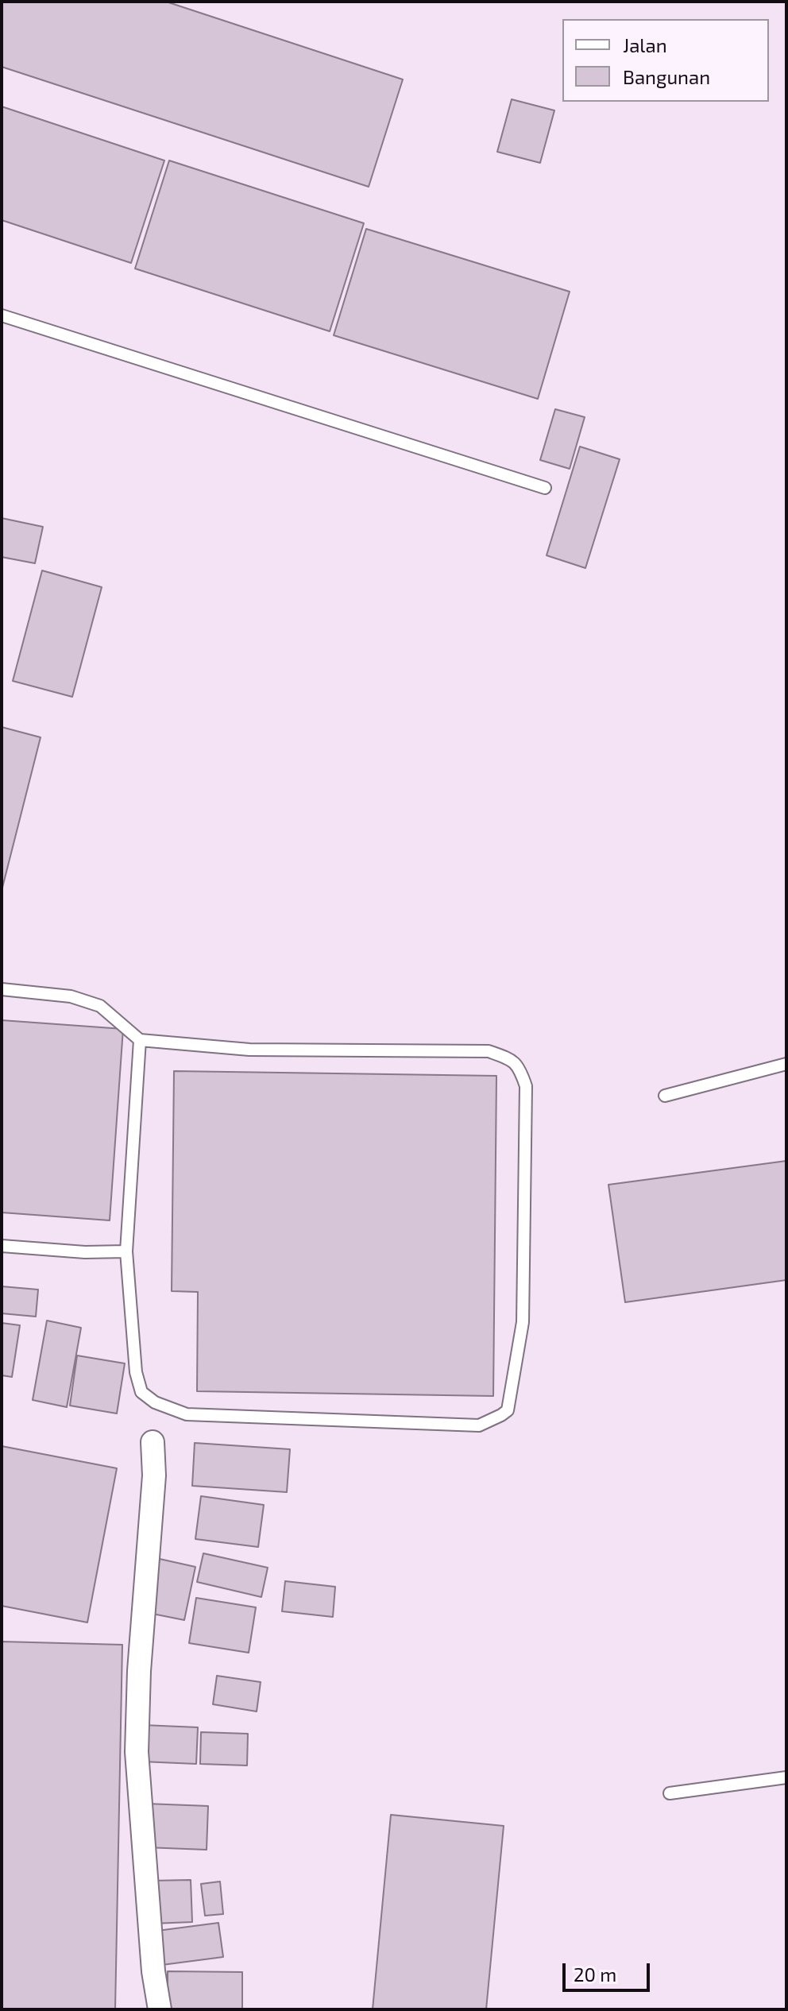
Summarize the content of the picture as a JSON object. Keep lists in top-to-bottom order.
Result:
{
  "legend": ["Jalan", "Bangunan"],
  "scale_bar": "20 m"
}
